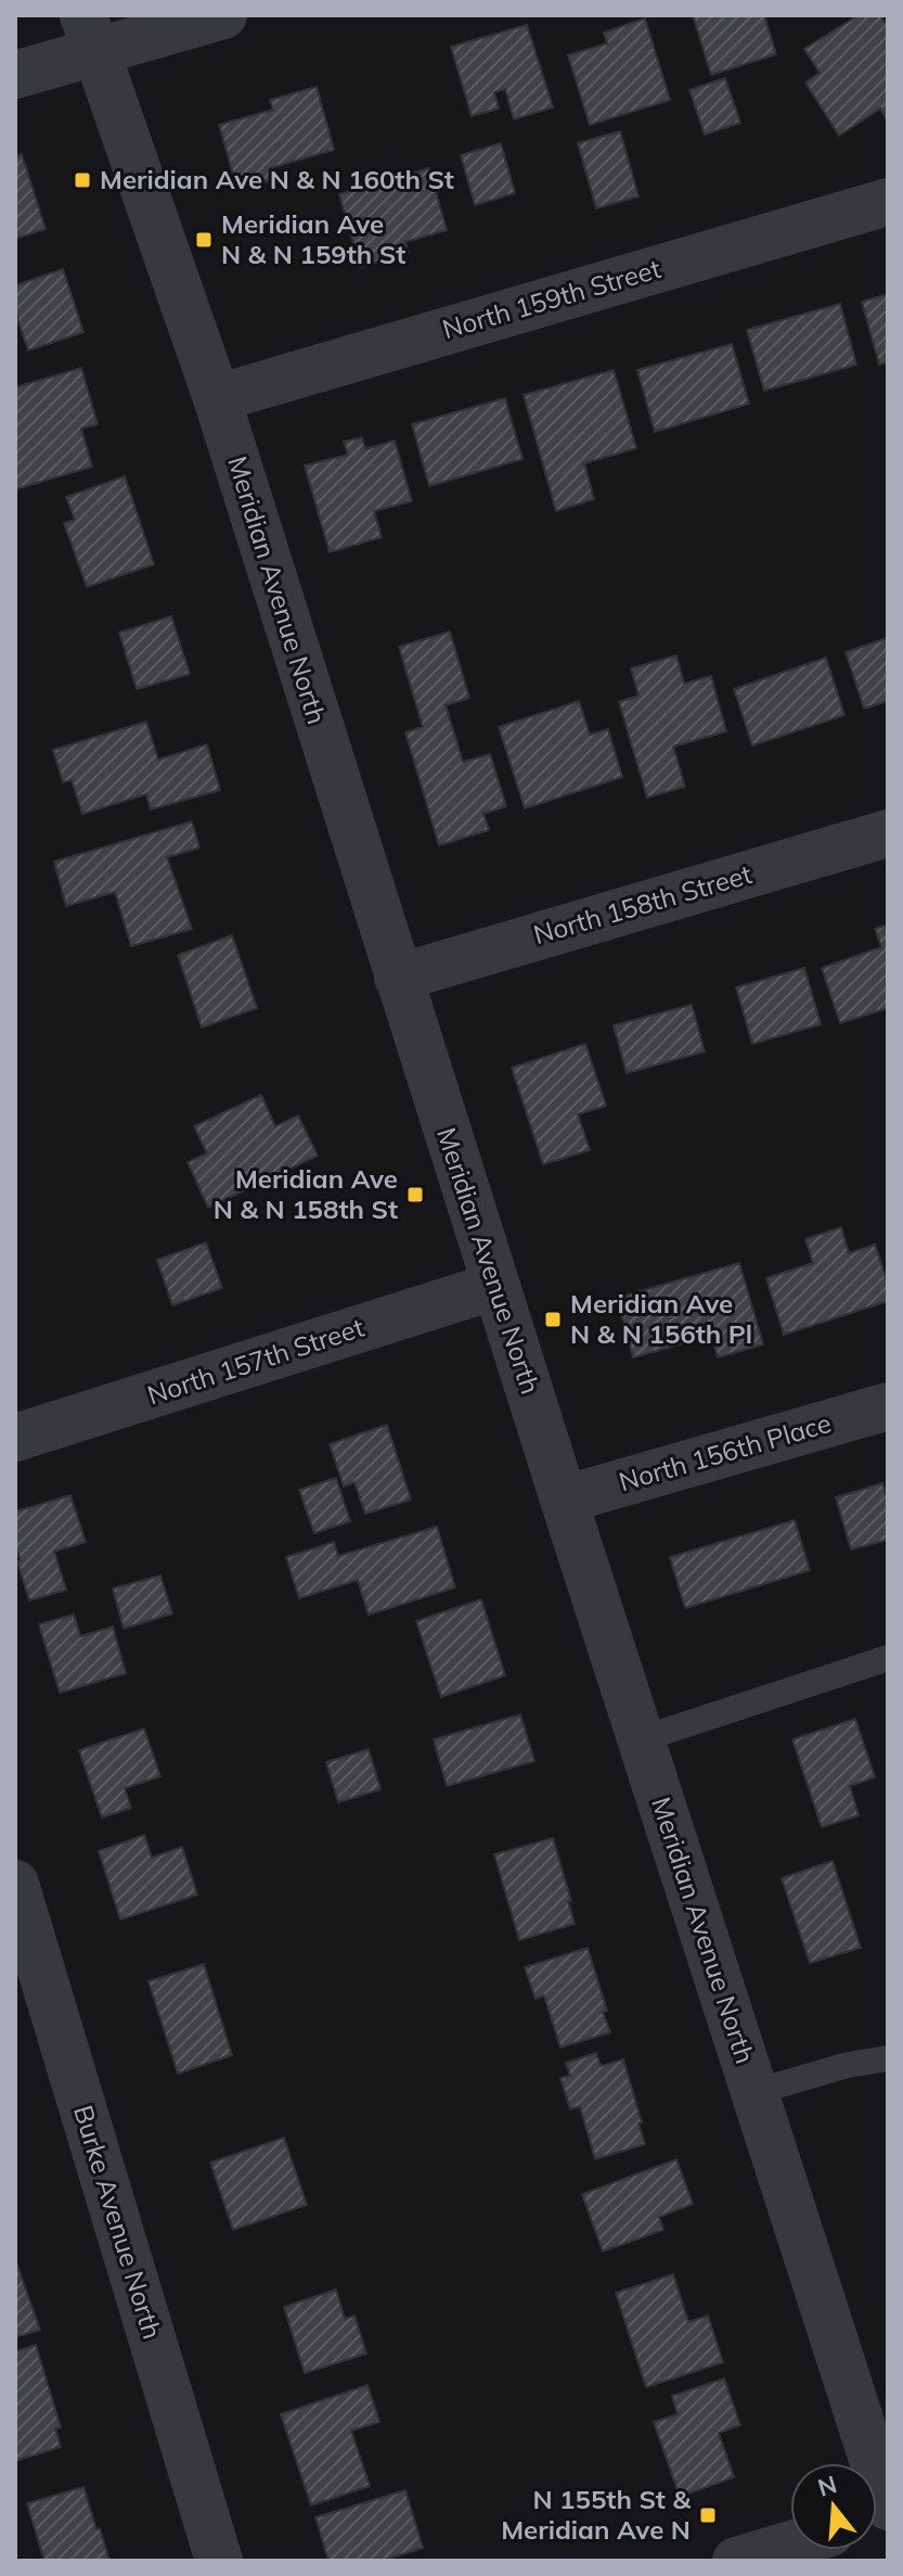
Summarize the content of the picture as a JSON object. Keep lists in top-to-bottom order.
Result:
{
  "streets": {
    "street": [
      "North 159th Street",
      "Meridian Avenue North",
      "North 158th Street",
      "North 157th Street",
      "North 156th Place",
      "Burke Avenue North"
    ]
  },
  "crossings": [
    ["North 159th Street", "Meridian Avenue North"],
    ["Meridian Avenue North", "North 158th Street"],
    ["Meridian Avenue North", "North 157th Street"],
    ["Meridian Avenue North", "North 156th Place"]
  ],
  "places": {
    "transit": [
      "Meridian Ave N & N 160th St",
      "Meridian Ave N & N 159th St",
      "Meridian Ave N & N 158th St",
      "Meridian Ave N & N 156th Pl",
      "N 155th St & Meridian Ave N"
    ]
  },
  "north": "top"
}
